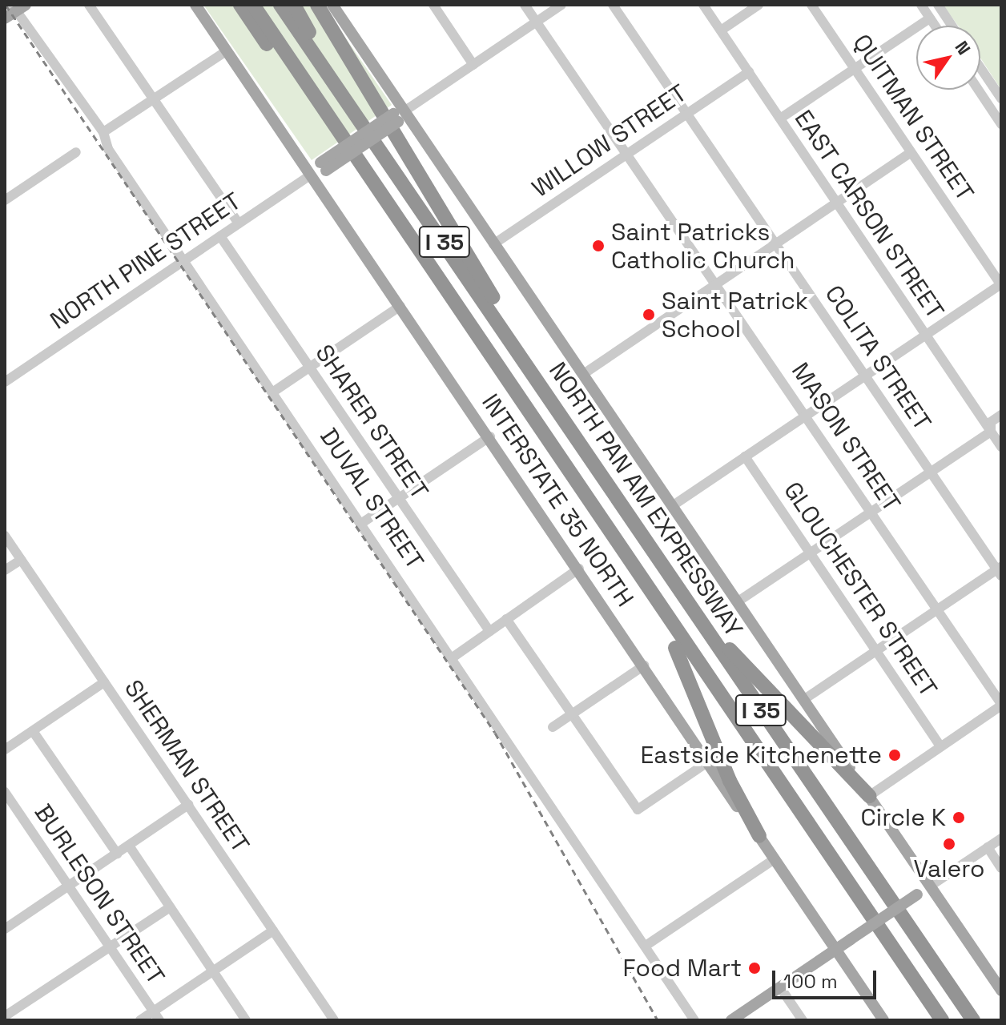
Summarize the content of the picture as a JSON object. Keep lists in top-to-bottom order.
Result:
{
  "streets": {
    "highway": ["I 35", "NORTH PAN AM EXPRESSWAY"],
    "main road": ["NORTH PINE STREET", "INTERSTATE 35 NORTH"],
    "street": [
      "QUITMAN STREET",
      "WILLOW STREET",
      "EAST CARSON STREET",
      "COLITA STREET",
      "SHARER STREET",
      "MASON STREET",
      "DUVAL STREET",
      "GLOUCHESTER STREET",
      "SHERMAN STREET",
      "BURLESON STREET"
    ]
  },
  "crossings": [
    ["WILLOW STREET", "EAST CARSON STREET"],
    ["WILLOW STREET", "COLITA STREET"],
    ["WILLOW STREET", "MASON STREET"],
    ["NORTH PINE STREET", "SHARER STREET"],
    ["NORTH PINE STREET", "MASON STREET"],
    ["NORTH PINE STREET", "DUVAL STREET"],
    ["NORTH PINE STREET", "INTERSTATE 35 NORTH"]
  ],
  "places": [
    "Saint Patricks Catholic Church",
    "Saint Patrick School",
    "Eastside Kitchenette",
    "Circle K",
    "Valero",
    "Food Mart"
  ],
  "scale_bar": "100 m",
  "north": "top right"
}
